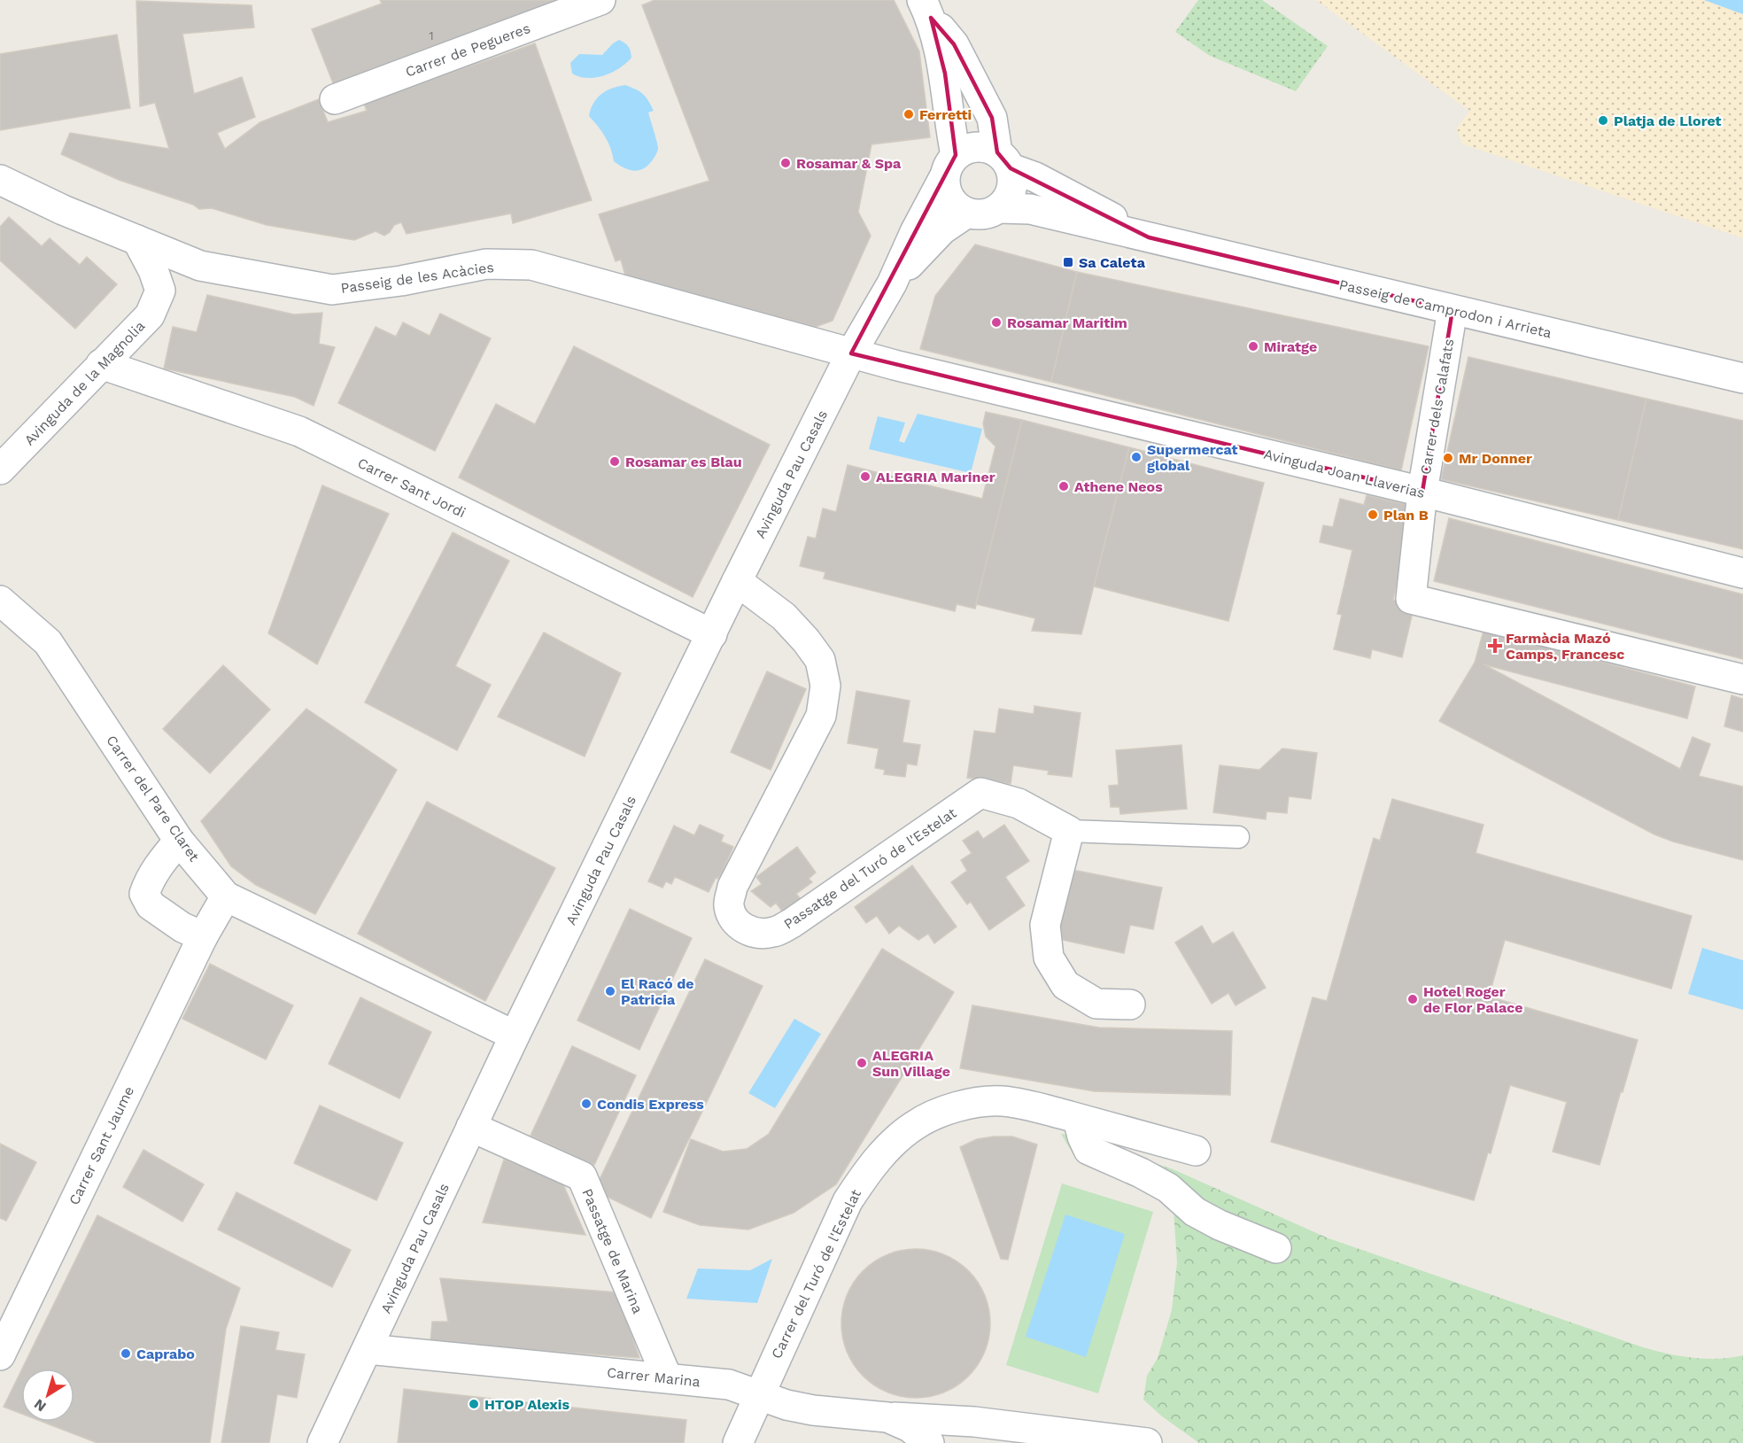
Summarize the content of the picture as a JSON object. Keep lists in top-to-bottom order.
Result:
{
  "streets": {
    "street": [
      "Carrer de Pegueres",
      "Passeig de les Acàcies",
      "Passeig de Camprodon i Arrieta",
      "Avinguda de la Magnolia",
      "Carrer dels Calafats",
      "Avinguda Joan Llaverias",
      "Avinguda Pau Casals",
      "Carrer Sant Jordi",
      "Carrer del Pare Claret",
      "Passatge del Turó de l'Estelat",
      "Carrer Sant Jaume",
      "Passatge de Marina",
      "Carrer del Turó de l'Estelat",
      "Carrer Marina"
    ]
  },
  "crossings": [
    ["Passeig de les Acàcies", "Avinguda Joan Llaverias"],
    ["Passeig de les Acàcies", "Avinguda Pau Casals"],
    ["Passeig de Camprodon i Arrieta", "Carrer dels Calafats"],
    ["Passeig de Camprodon i Arrieta", "Avinguda Pau Casals"],
    ["Avinguda de la Magnolia", "Carrer Sant Jordi"],
    ["Carrer dels Calafats", "Avinguda Joan Llaverias"],
    ["Avinguda Joan Llaverias", "Avinguda Pau Casals"],
    ["Avinguda Pau Casals", "Carrer Sant Jordi"],
    ["Avinguda Pau Casals", "Carrer del Pare Claret"],
    ["Avinguda Pau Casals", "Passatge del Turó de l'Estelat"],
    ["Avinguda Pau Casals", "Passatge de Marina"],
    ["Avinguda Pau Casals", "Carrer Marina"],
    ["Carrer del Pare Claret", "Carrer Sant Jaume"],
    ["Passatge de Marina", "Carrer Marina"],
    ["Carrer del Turó de l'Estelat", "Carrer Marina"]
  ],
  "places": {
    "other": [
      "Ferretti",
      "Platja de Lloret",
      "Rosamar & Spa",
      "Rosamar Maritim",
      "Miratge",
      "Supermercat global",
      "Mr Donner",
      "Rosamar es Blau",
      "ALEGRIA Mariner",
      "Athene Neos",
      "Plan B",
      "El Racó de Patricia",
      "Hotel Roger de Flor Palace",
      "ALEGRIA Sun Village",
      "Condis Express",
      "Caprabo",
      "HTOP Alexis"
    ],
    "transit": ["Sa Caleta"],
    "health": ["Farmàcia Mazó Camps, Francesc"]
  },
  "house_numbers": ["1"],
  "north": "bottom left"
}
